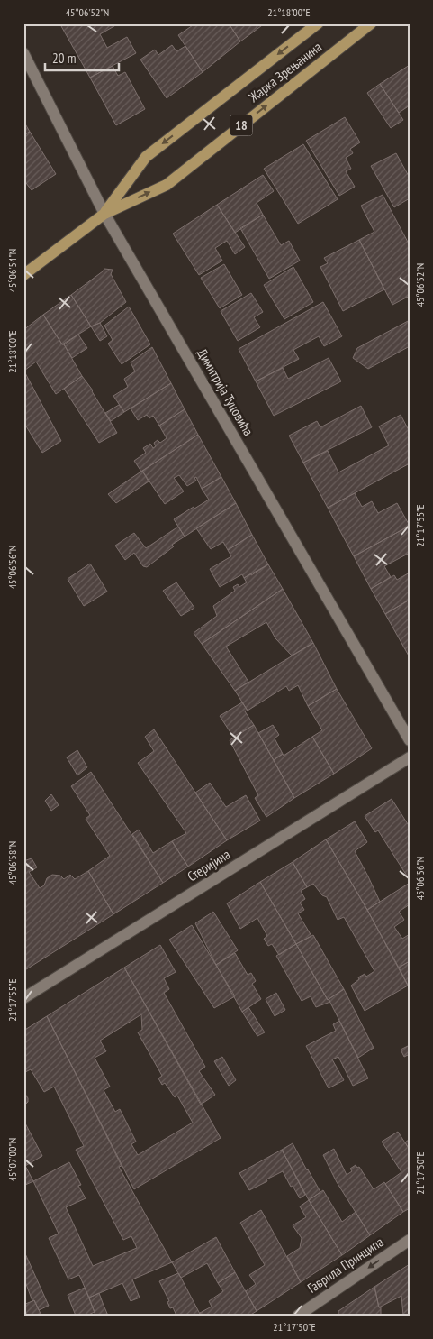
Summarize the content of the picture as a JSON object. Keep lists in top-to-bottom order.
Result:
{
  "streets": {
    "main road": ["Жарка Зрењанина", "18"],
    "street": ["Димитрија Туцовића", "Стеријина", "Гаврила Принципа"]
  },
  "crossings": [
    ["Жарка Зрењанина", "Димитрија Туцовића"]
  ],
  "one_way": ["Гаврила Принципа"],
  "scale_bar": "20 m",
  "coordinates": [
    "45°06'52\"N",
    "21°18'00\"E",
    "45°06'54\"N",
    "21°17'55\"E",
    "45°06'56\"N",
    "45°06'58\"N",
    "45°07'00\"N",
    "21°17'50\"E"
  ]
}
